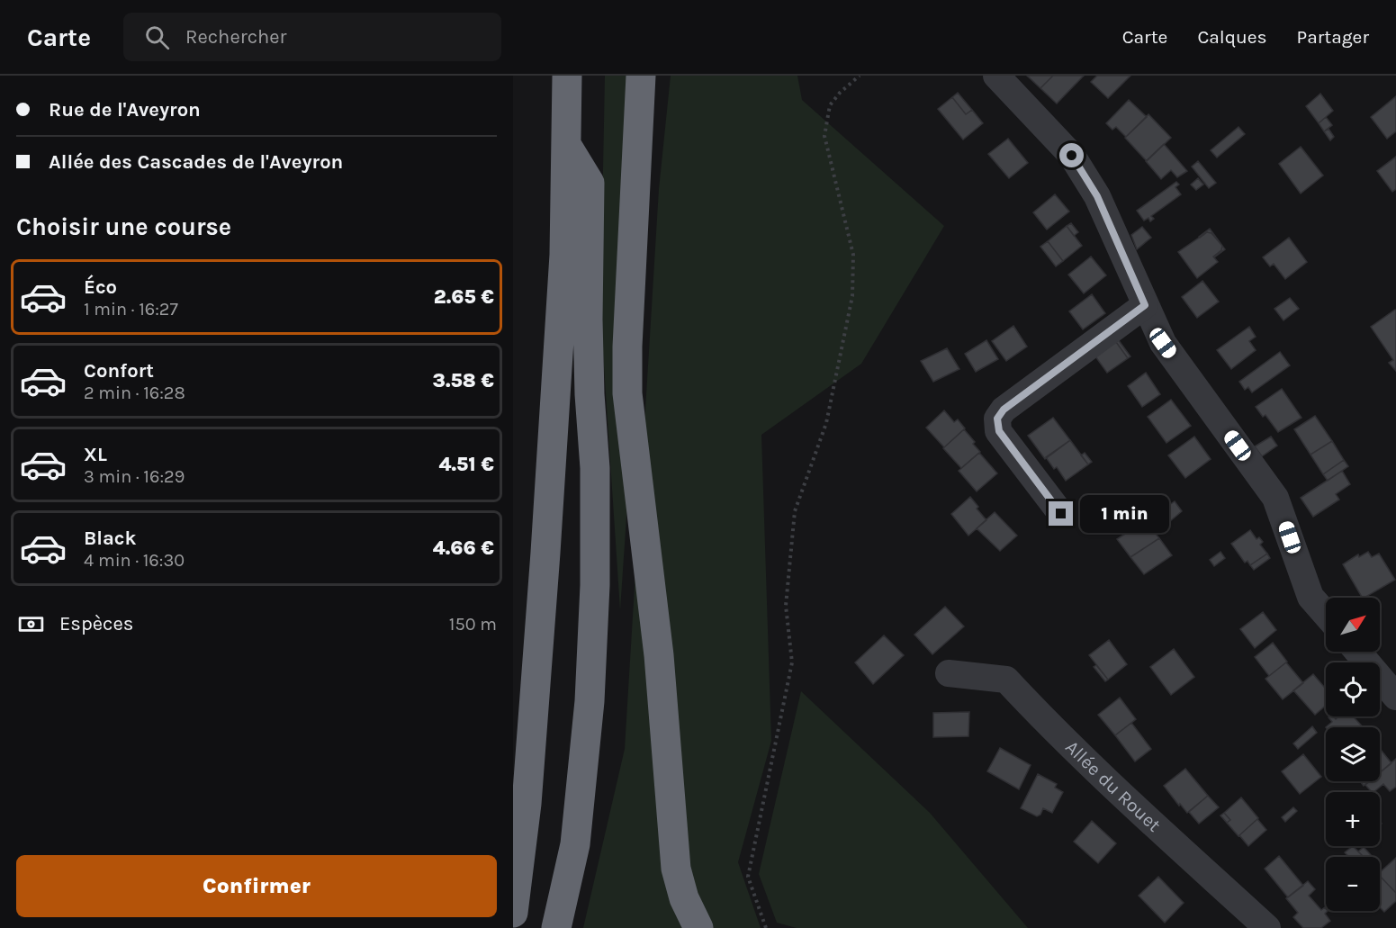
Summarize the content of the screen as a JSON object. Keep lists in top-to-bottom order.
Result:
{
  "streets": {
    "street": ["Allée du Rouet"]
  },
  "north": "top right",
  "page": {
    "header": "Carte",
    "search": "Rechercher",
    "nav": ["Carte", "Calques", "Partager"],
    "banner": ["Rue de l'Aveyron", "Allée des Cascades de l'Aveyron"],
    "heading": "Choisir une course",
    "list": [
      {
        "name": "Éco",
        "note": "1 min · 16:27",
        "value": "2.65 €"
      },
      {
        "name": "Confort",
        "note": "2 min · 16:28",
        "value": "3.58 €"
      },
      {
        "name": "XL",
        "note": "3 min · 16:29",
        "value": "4.51 €"
      },
      {
        "name": "Black",
        "note": "4 min · 16:30",
        "value": "4.66 €"
      }
    ],
    "bubble": "1 min",
    "pay": ["Espèces", "150 m"],
    "map_buttons": ["+", "−"],
    "buttons": "Confirmer"
  }
}
